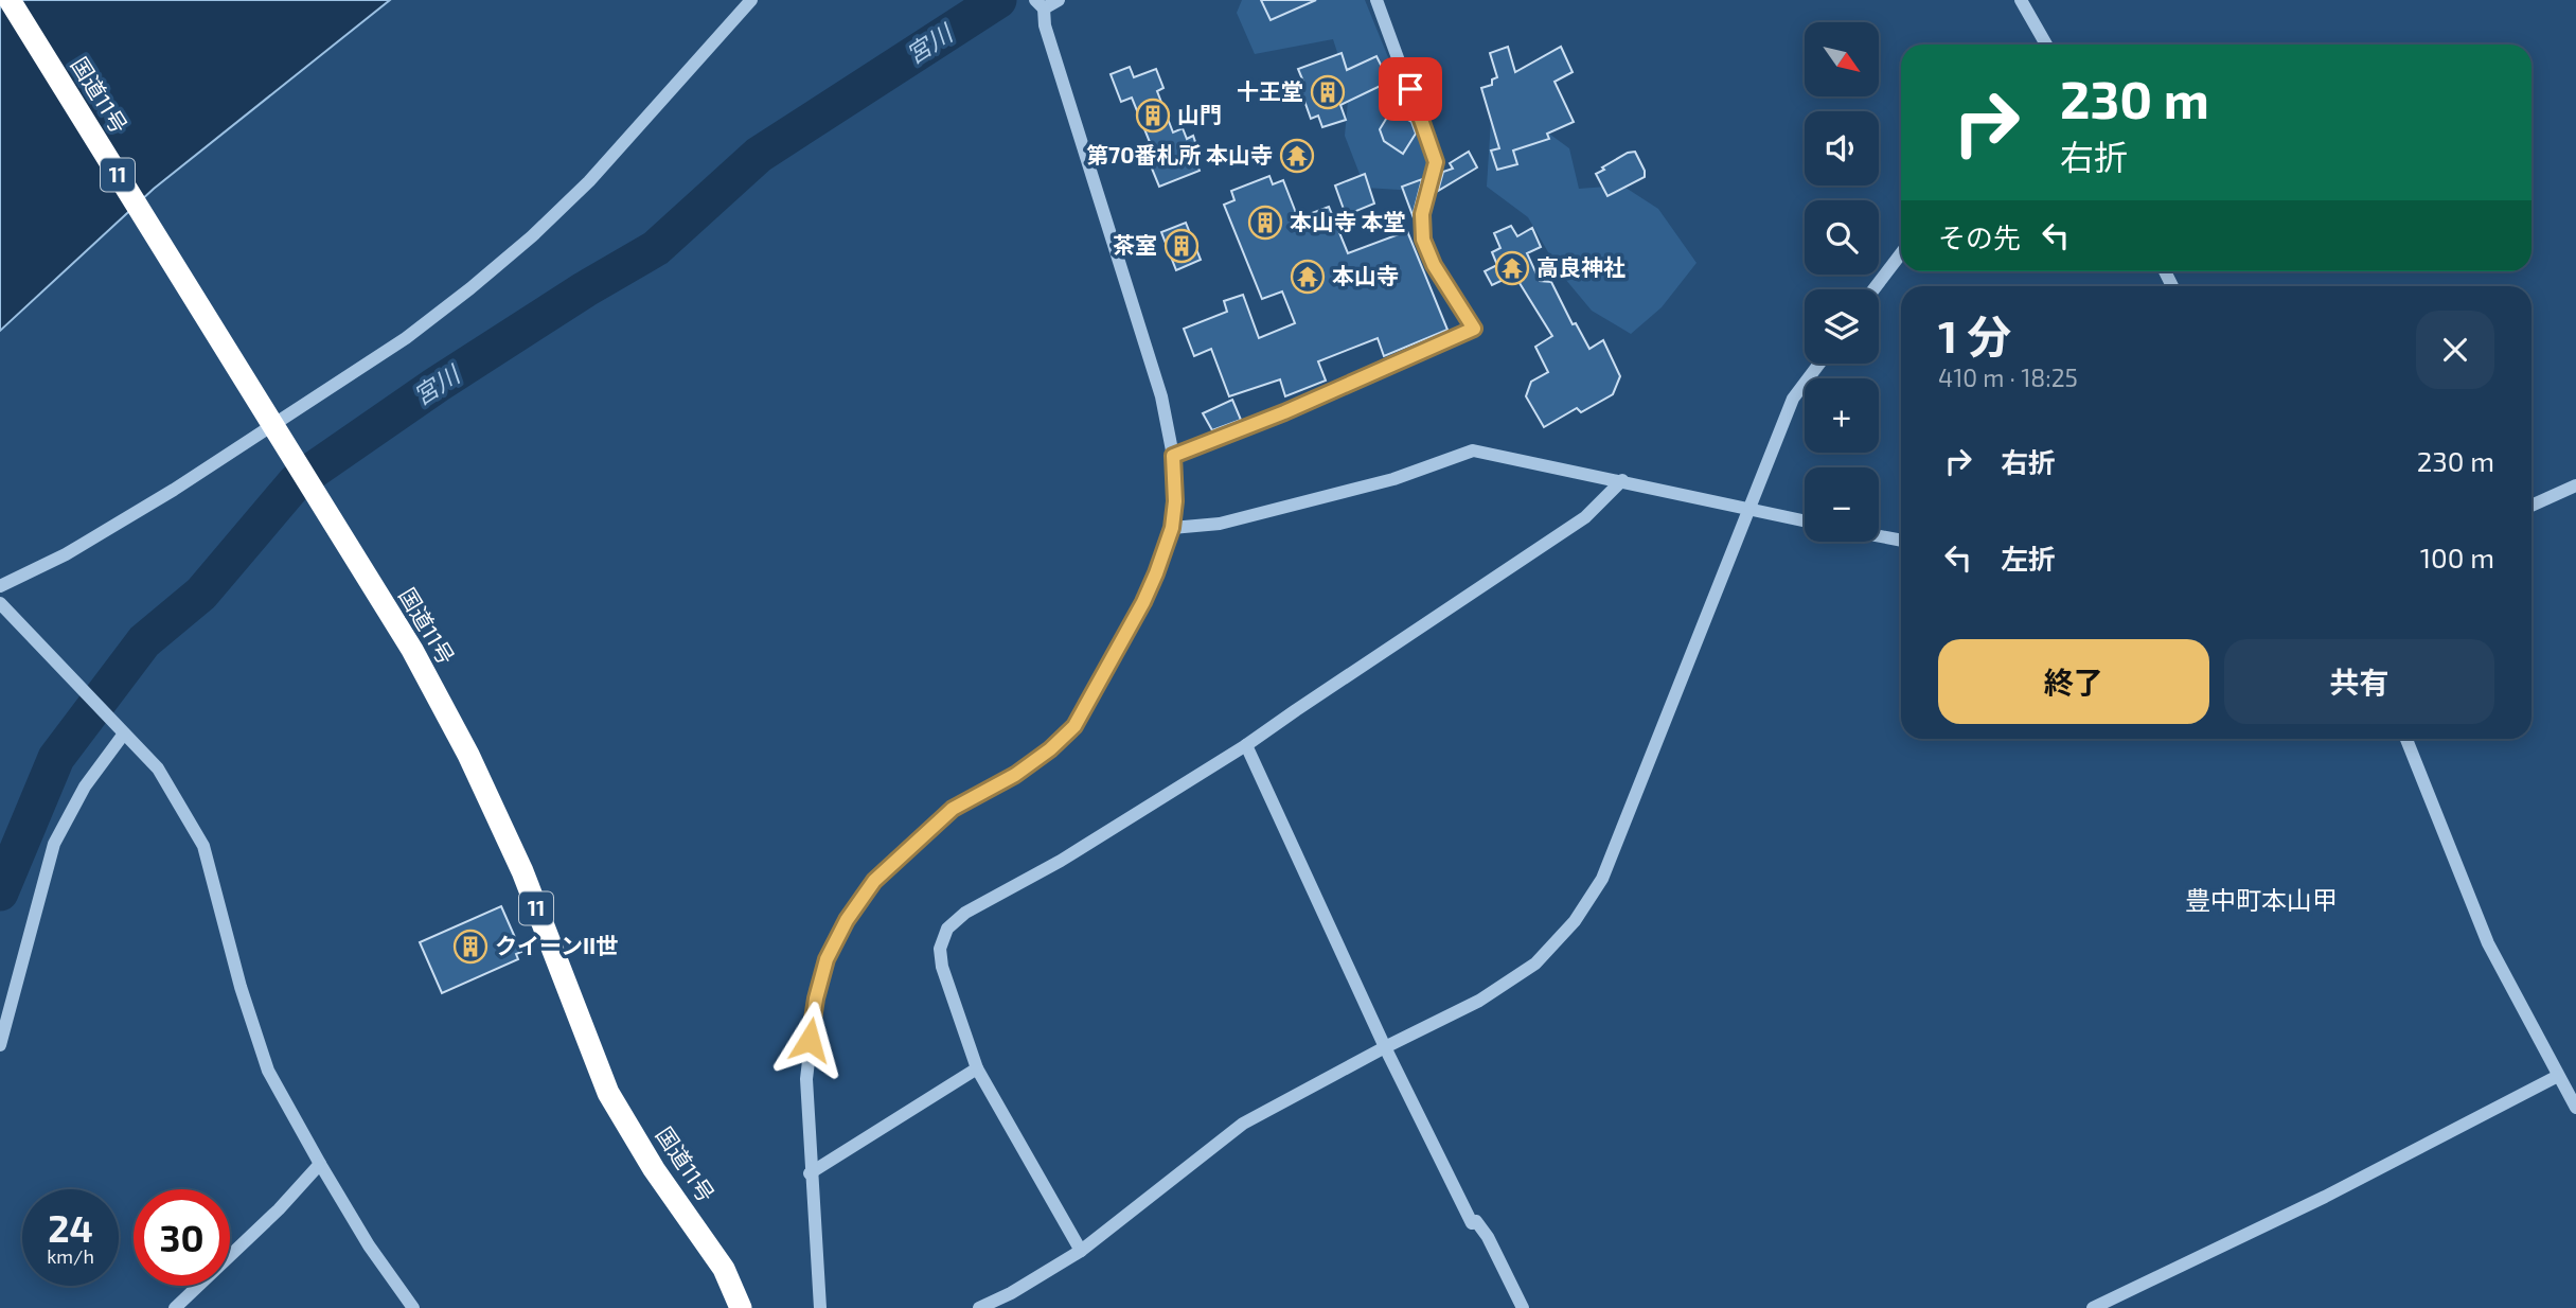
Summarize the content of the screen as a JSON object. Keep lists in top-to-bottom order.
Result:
{
  "streets": {
    "highway": ["国道11号", "11"]
  },
  "districts": ["豊中町本山甲"],
  "water": ["宮川"],
  "places": {
    "building": [
      "十王堂",
      "山門",
      "本山寺 本堂",
      "茶室",
      "クイーンII世"
    ],
    "temple": ["第70番札所 本山寺", "高良神社", "本山寺"]
  },
  "north": "bottom right",
  "page": {
    "map_buttons": ["+", "−"],
    "turn": ["230 m", "右折"],
    "then": "その先",
    "heading": ["1 分", "410 m · 18:25"],
    "list": [
      {
        "name": "右折",
        "value": "230 m"
      },
      {
        "name": "左折",
        "value": "100 m"
      }
    ],
    "buttons": ["終了", "共有"],
    "speed": "24 km/h",
    "limit": "30"
  }
}
